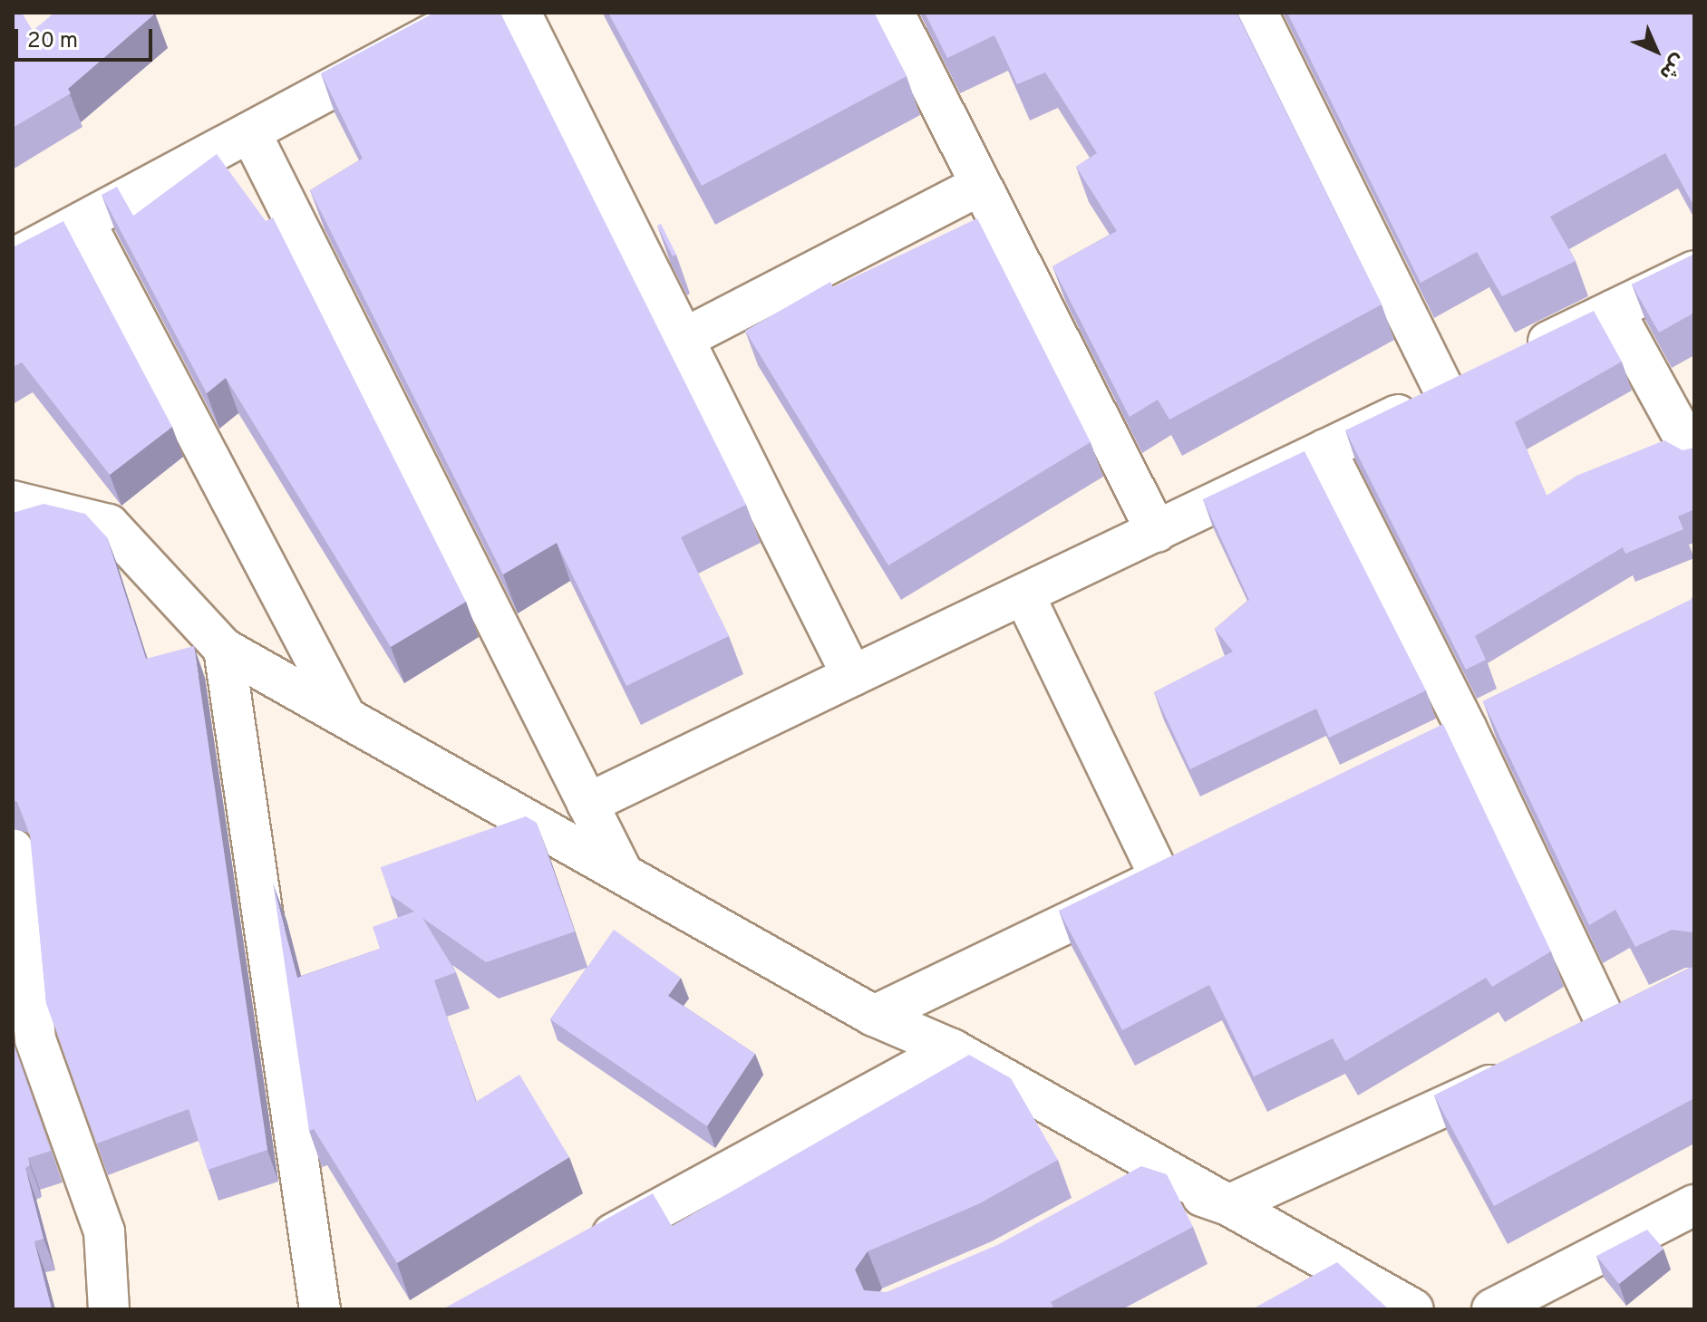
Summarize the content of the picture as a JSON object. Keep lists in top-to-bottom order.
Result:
{
  "scale_bar": "20 m",
  "north": "bottom right"
}
